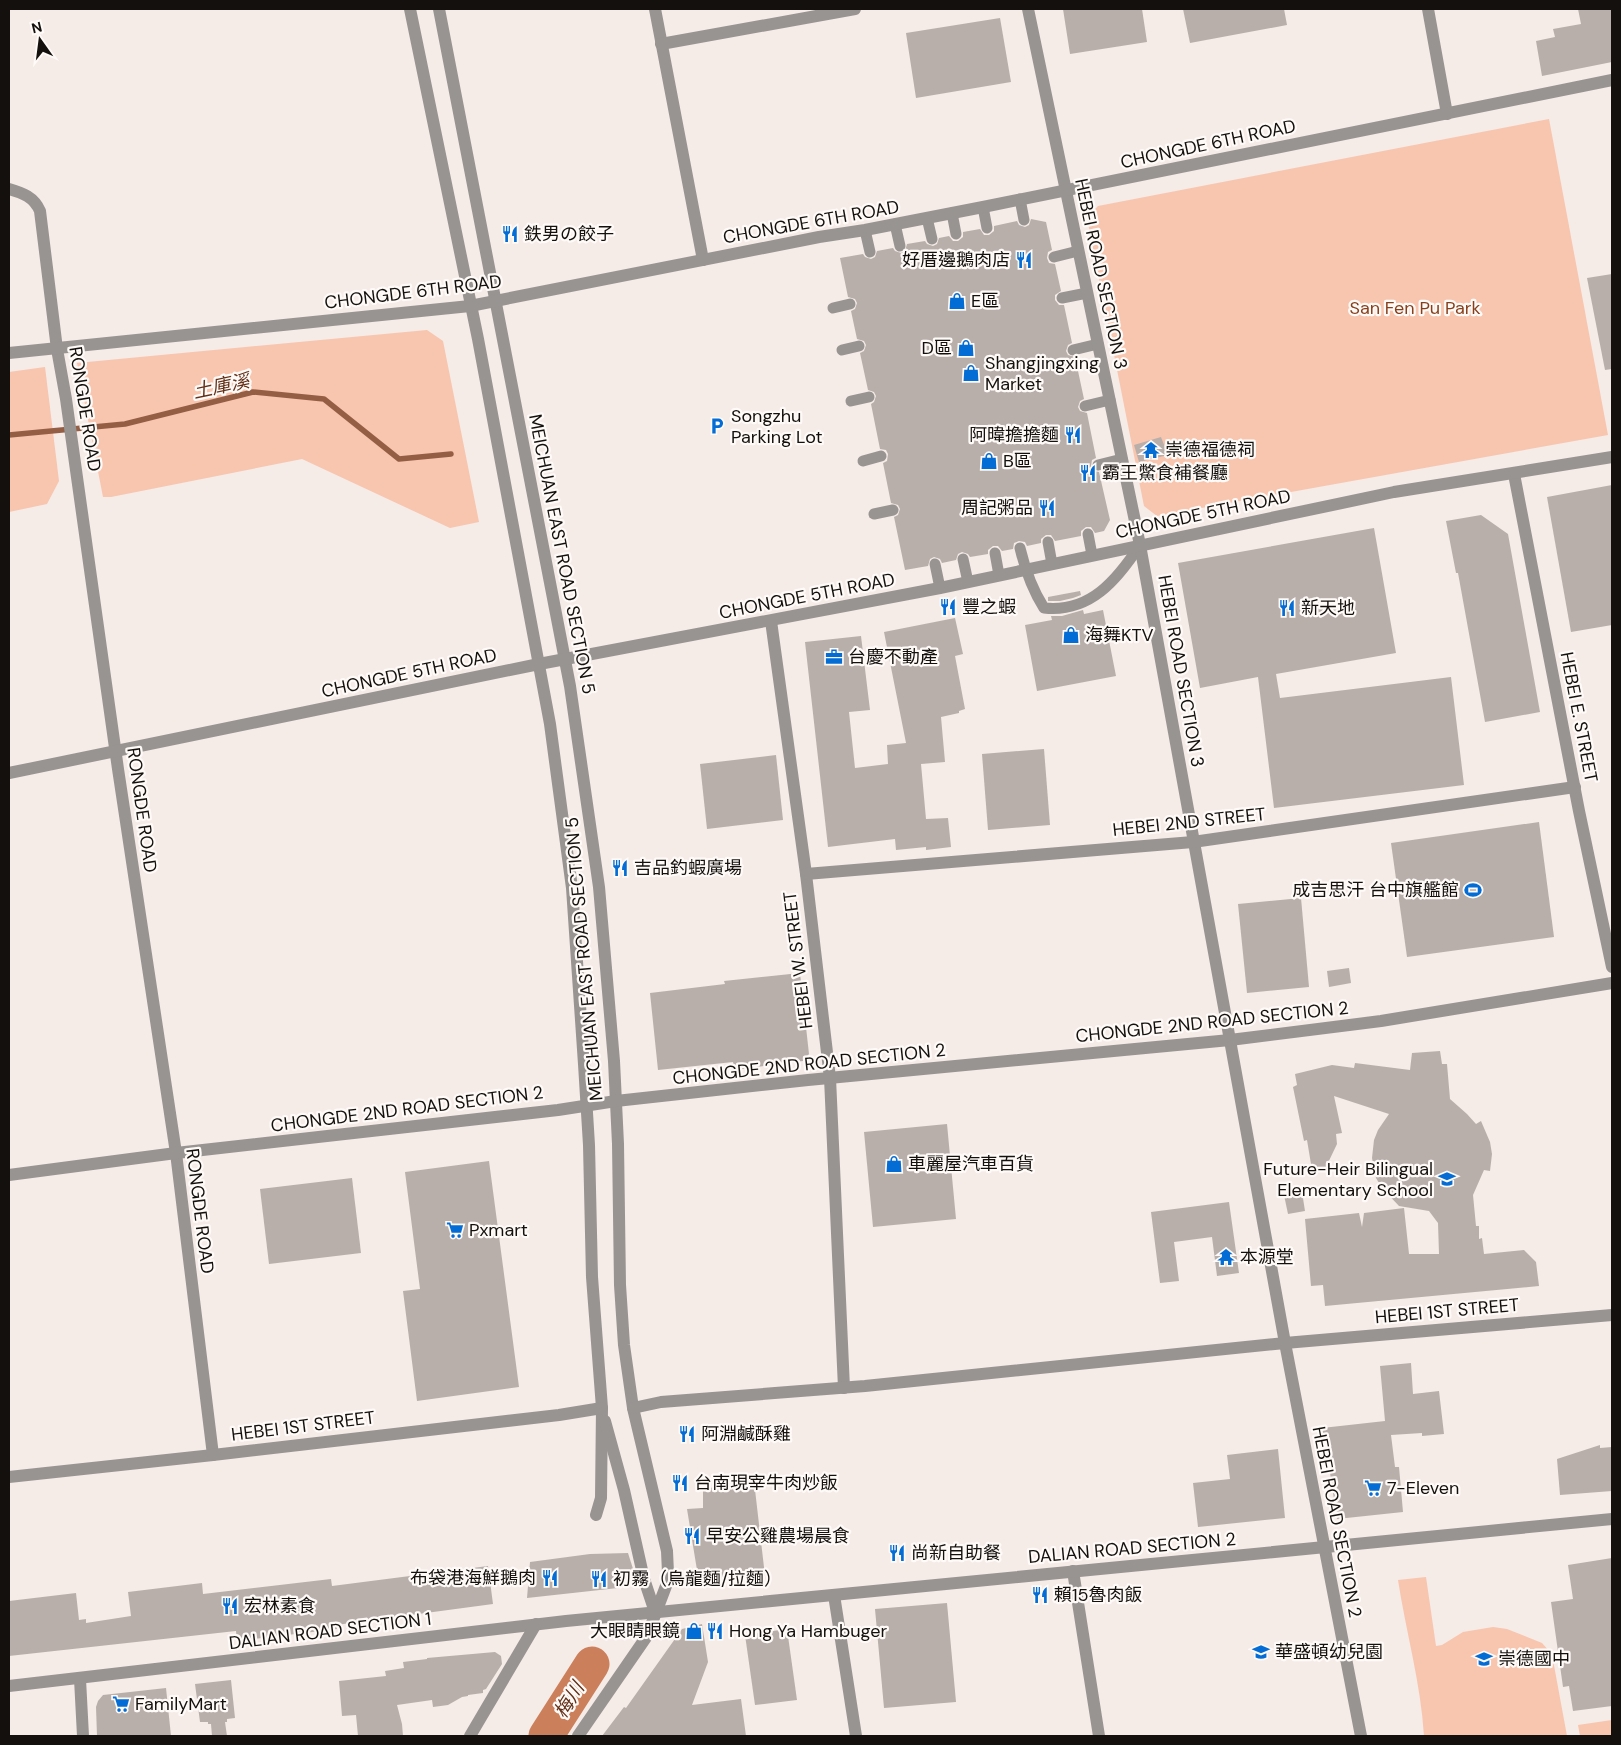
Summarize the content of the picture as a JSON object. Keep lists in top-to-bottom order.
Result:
{
  "streets": {
    "street": [
      "CHONGDE 6TH ROAD",
      "HEBEI ROAD SECTION 3",
      "RONGDE ROAD",
      "CHONGDE 5TH ROAD",
      "MEICHUAN EAST ROAD SECTION 5",
      "HEBEI E. STREET",
      "HEBEI 2ND STREET",
      "HEBEI W. STREET",
      "CHONGDE 2ND ROAD SECTION 2",
      "HEBEI 1ST STREET",
      "HEBEI ROAD SECTION 2",
      "DALIAN ROAD SECTION 2",
      "DALIAN ROAD SECTION 1"
    ]
  },
  "crossings": [
    ["CHONGDE 6TH ROAD", "HEBEI ROAD SECTION 3"],
    ["CHONGDE 6TH ROAD", "RONGDE ROAD"],
    ["CHONGDE 6TH ROAD", "MEICHUAN EAST ROAD SECTION 5"],
    ["HEBEI ROAD SECTION 3", "CHONGDE 5TH ROAD"],
    ["HEBEI ROAD SECTION 3", "HEBEI 2ND STREET"],
    ["HEBEI ROAD SECTION 3", "CHONGDE 2ND ROAD SECTION 2"],
    ["HEBEI ROAD SECTION 3", "HEBEI 1ST STREET"],
    ["HEBEI ROAD SECTION 3", "HEBEI ROAD SECTION 2"],
    ["RONGDE ROAD", "CHONGDE 5TH ROAD"],
    ["RONGDE ROAD", "CHONGDE 2ND ROAD SECTION 2"],
    ["RONGDE ROAD", "HEBEI 1ST STREET"],
    ["CHONGDE 5TH ROAD", "MEICHUAN EAST ROAD SECTION 5"],
    ["CHONGDE 5TH ROAD", "HEBEI E. STREET"],
    ["CHONGDE 5TH ROAD", "HEBEI W. STREET"],
    ["MEICHUAN EAST ROAD SECTION 5", "CHONGDE 2ND ROAD SECTION 2"],
    ["MEICHUAN EAST ROAD SECTION 5", "HEBEI 1ST STREET"],
    ["MEICHUAN EAST ROAD SECTION 5", "DALIAN ROAD SECTION 2"],
    ["MEICHUAN EAST ROAD SECTION 5", "DALIAN ROAD SECTION 1"],
    ["HEBEI E. STREET", "HEBEI 2ND STREET"],
    ["HEBEI 2ND STREET", "HEBEI W. STREET"],
    ["HEBEI W. STREET", "CHONGDE 2ND ROAD SECTION 2"],
    ["HEBEI W. STREET", "HEBEI 1ST STREET"],
    ["HEBEI 1ST STREET", "HEBEI ROAD SECTION 2"],
    ["HEBEI ROAD SECTION 2", "DALIAN ROAD SECTION 2"],
    ["DALIAN ROAD SECTION 2", "DALIAN ROAD SECTION 1"]
  ],
  "water": ["土庫溪", "梅川"],
  "parks": ["San Fen Pu Park"],
  "places": {
    "restaurant": [
      "鉄男の餃子",
      "好厝邊鵝肉店",
      "阿暐擔擔麵",
      "霸王鱉食補餐廳",
      "周記粥品",
      "豐之蝦",
      "新天地",
      "吉品釣蝦廣場",
      "阿淵鹹酥雞",
      "台南現宰牛肉炒飯",
      "早安公雞農場晨食",
      "尚新自助餐",
      "布袋港海鮮鵝肉",
      "初霧（烏龍麵/拉麵）",
      "賴15魯肉飯",
      "宏林素食",
      "Hong Ya Hambuger"
    ],
    "shop": [
      "E區",
      "D區",
      "Shangjingxing Market",
      "B區",
      "海舞KTV",
      "車麗屋汽車百貨",
      "大眼睛眼鏡"
    ],
    "parking": ["Songzhu Parking Lot"],
    "temple": ["崇德福德祠", "本源堂"],
    "office": ["台慶不動產"],
    "sports": ["成吉思汗 台中旗艦館"],
    "school or university": ["Future-Heir Bilingual Elementary School", "華盛頓幼兒園", "崇德國中"],
    "supermarket": ["Pxmart", "7-Eleven", "FamilyMart"]
  },
  "north": "top"
}
